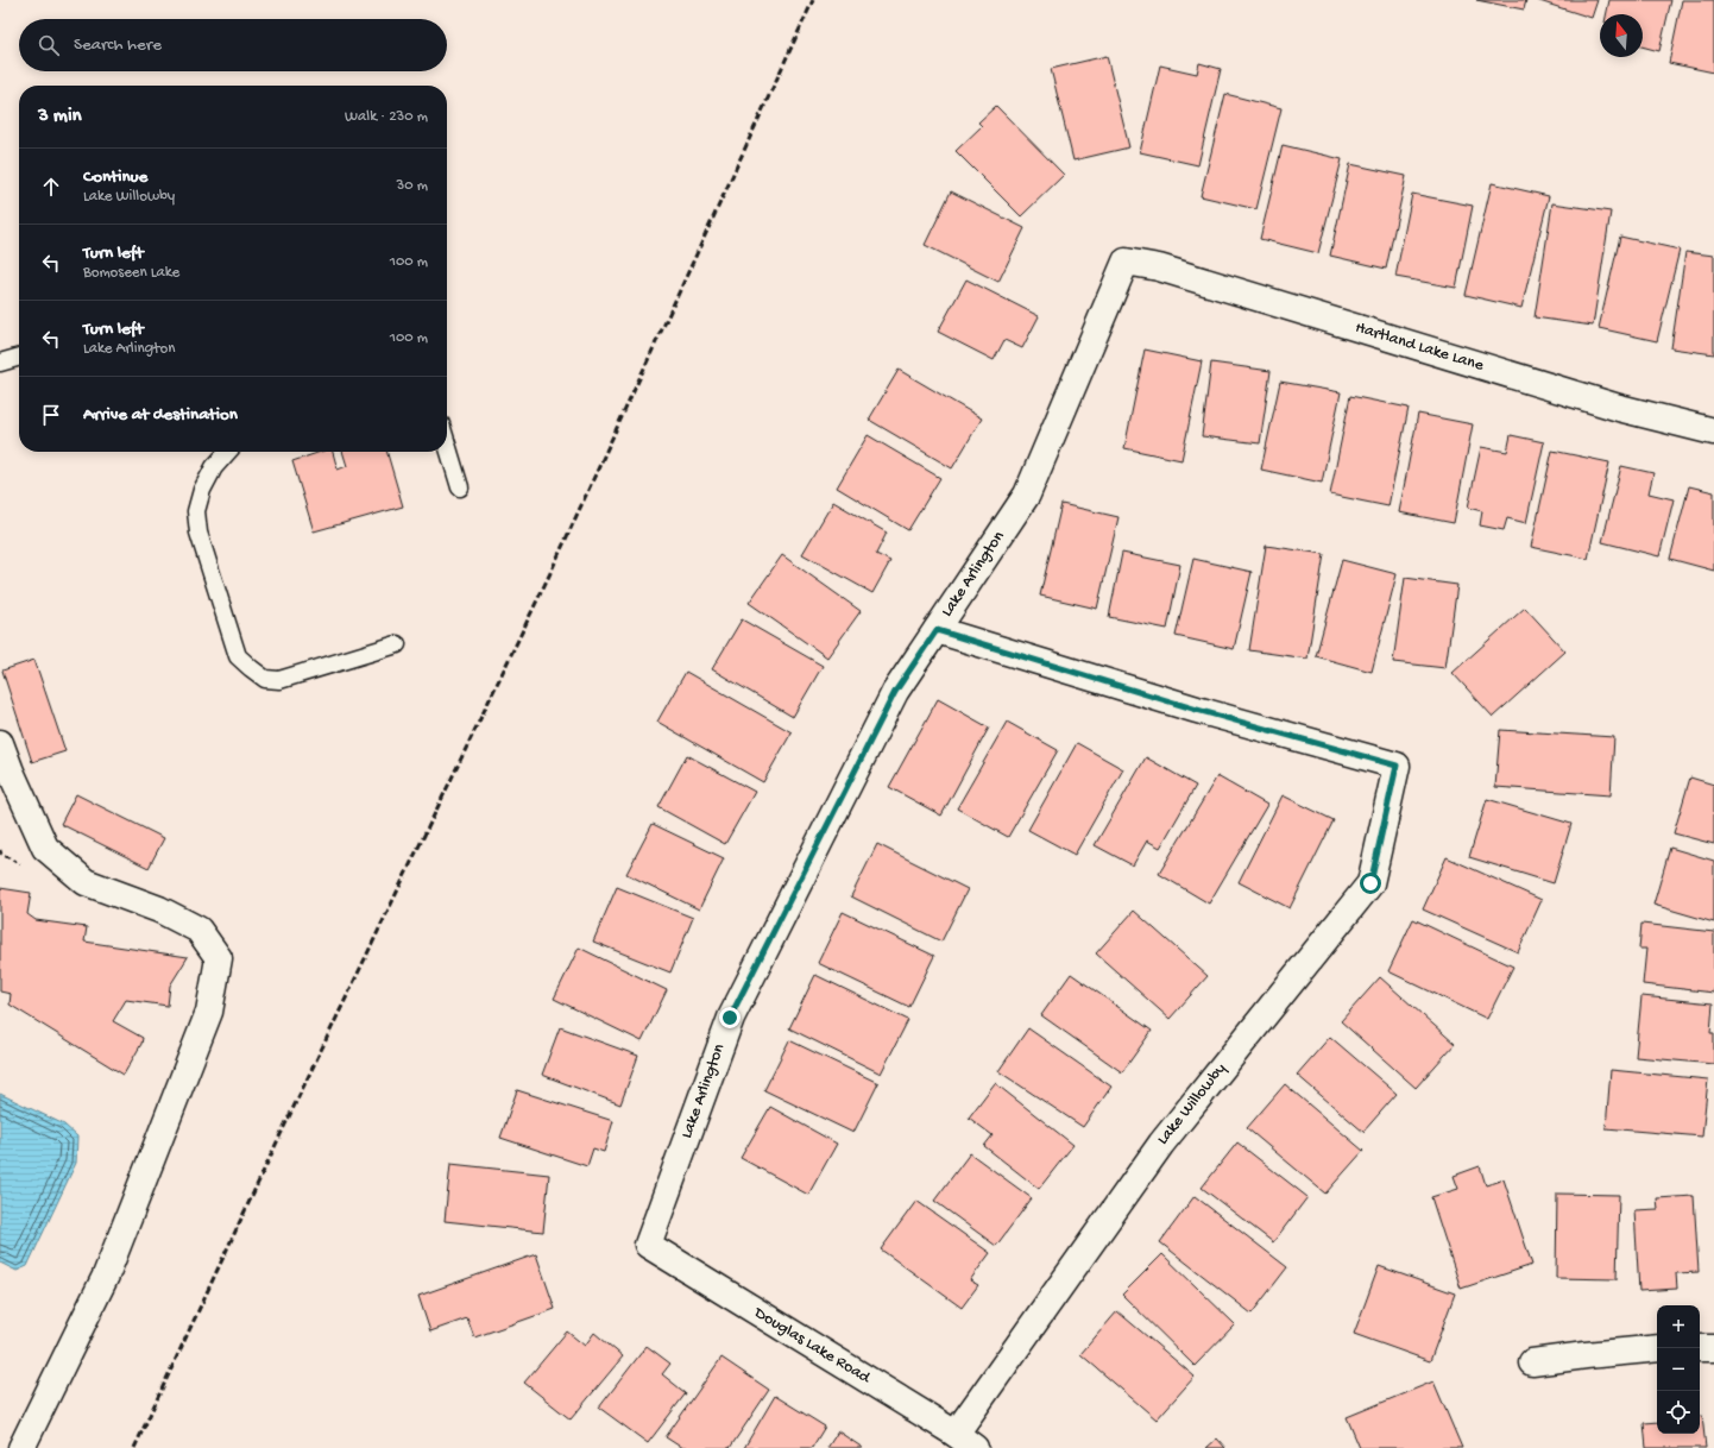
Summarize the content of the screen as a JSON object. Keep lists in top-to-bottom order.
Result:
{
  "streets": {
    "street": [
      "Hartland Lake Lane",
      "Lake Arlington",
      "Lake Willowby",
      "Douglas Lake Road"
    ]
  },
  "crossings": [
    ["Hartland Lake Lane", "Lake Arlington"],
    ["Lake Arlington", "Lake Willowby"],
    ["Lake Arlington", "Douglas Lake Road"],
    ["Lake Willowby", "Douglas Lake Road"]
  ],
  "north": "top",
  "page": {
    "search": "Search here",
    "heading": ["3 min", "Walk · 230 m"],
    "list": [
      ["Continue", "Lake Willowby", "30 m"],
      ["Turn left", "Bomoseen Lake", "100 m"],
      ["Turn left", "Lake Arlington", "100 m"],
      "Arrive at destination"
    ],
    "map_buttons": ["+", "−"]
  }
}
